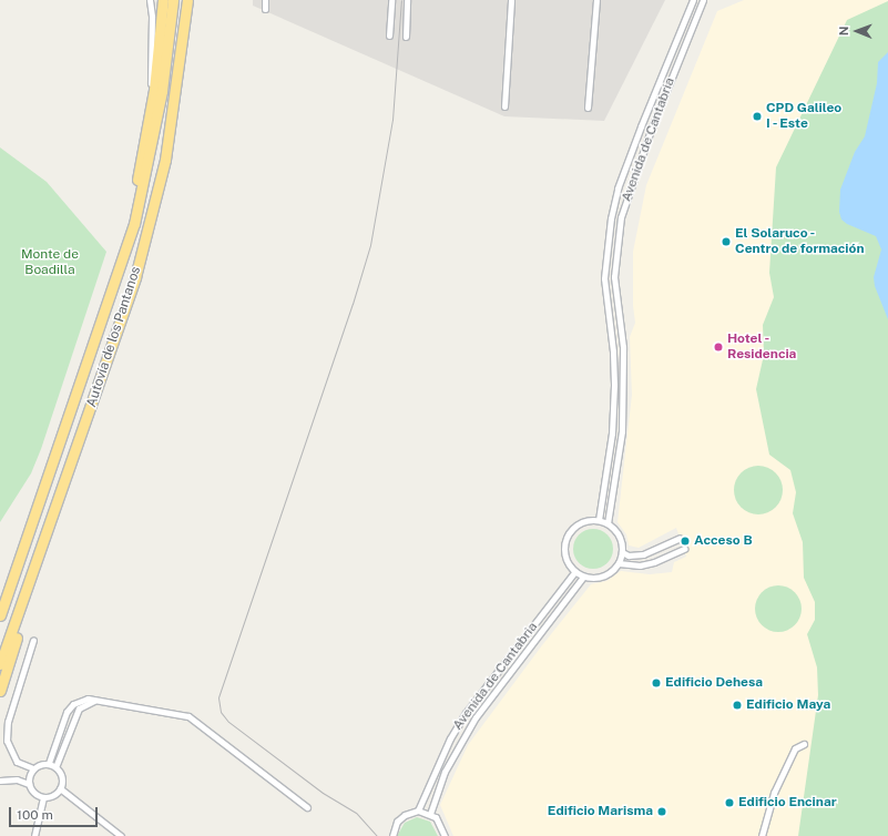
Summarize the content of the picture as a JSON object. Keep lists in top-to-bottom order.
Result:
{
  "streets": {
    "highway": ["Autovía de los Pantanos"],
    "street": ["Avenida de Cantabria"]
  },
  "parks": ["Monte de Boadilla"],
  "places": [
    "CPD Galileo I - Este",
    "El Solaruco - Centro de formación",
    "Hotel - Residencia",
    "Acceso B",
    "Edificio Dehesa",
    "Edificio Maya",
    "Edificio Encinar",
    "Edificio Marisma"
  ],
  "scale_bar": "100 m",
  "north": "left"
}
